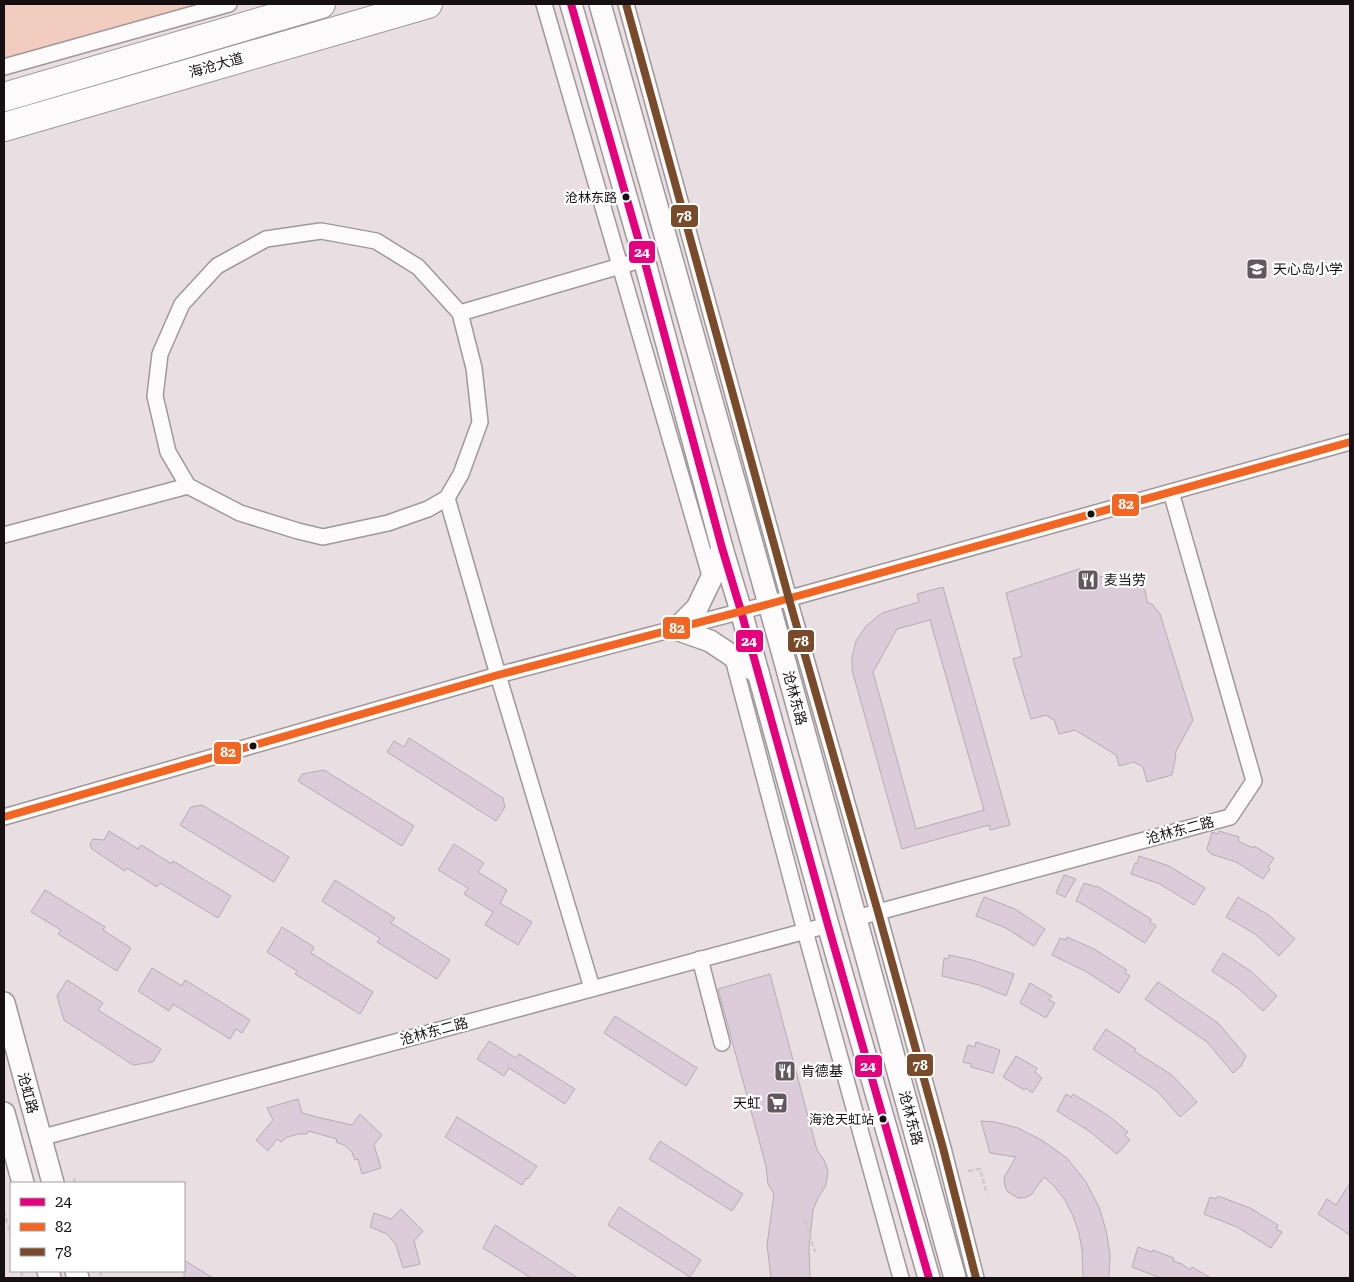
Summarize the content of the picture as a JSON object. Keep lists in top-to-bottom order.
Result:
{
  "streets": {
    "highway": ["海沧大道"],
    "street": ["沧林东路", "沧林东二路", "沧虹路"]
  },
  "crossings": [
    ["沧林东路", "沧林东二路"],
    ["沧林东二路", "沧虹路"]
  ],
  "places": {
    "other": ["沧林东路", "海沧天虹站"],
    "school or university": ["天心岛小学"],
    "restaurant": ["麦当劳", "肯德基"],
    "supermarket": ["天虹"]
  },
  "lines": ["transit line 24", "transit line 78", "transit line 82"],
  "legend": ["24", "82", "78"]
}
